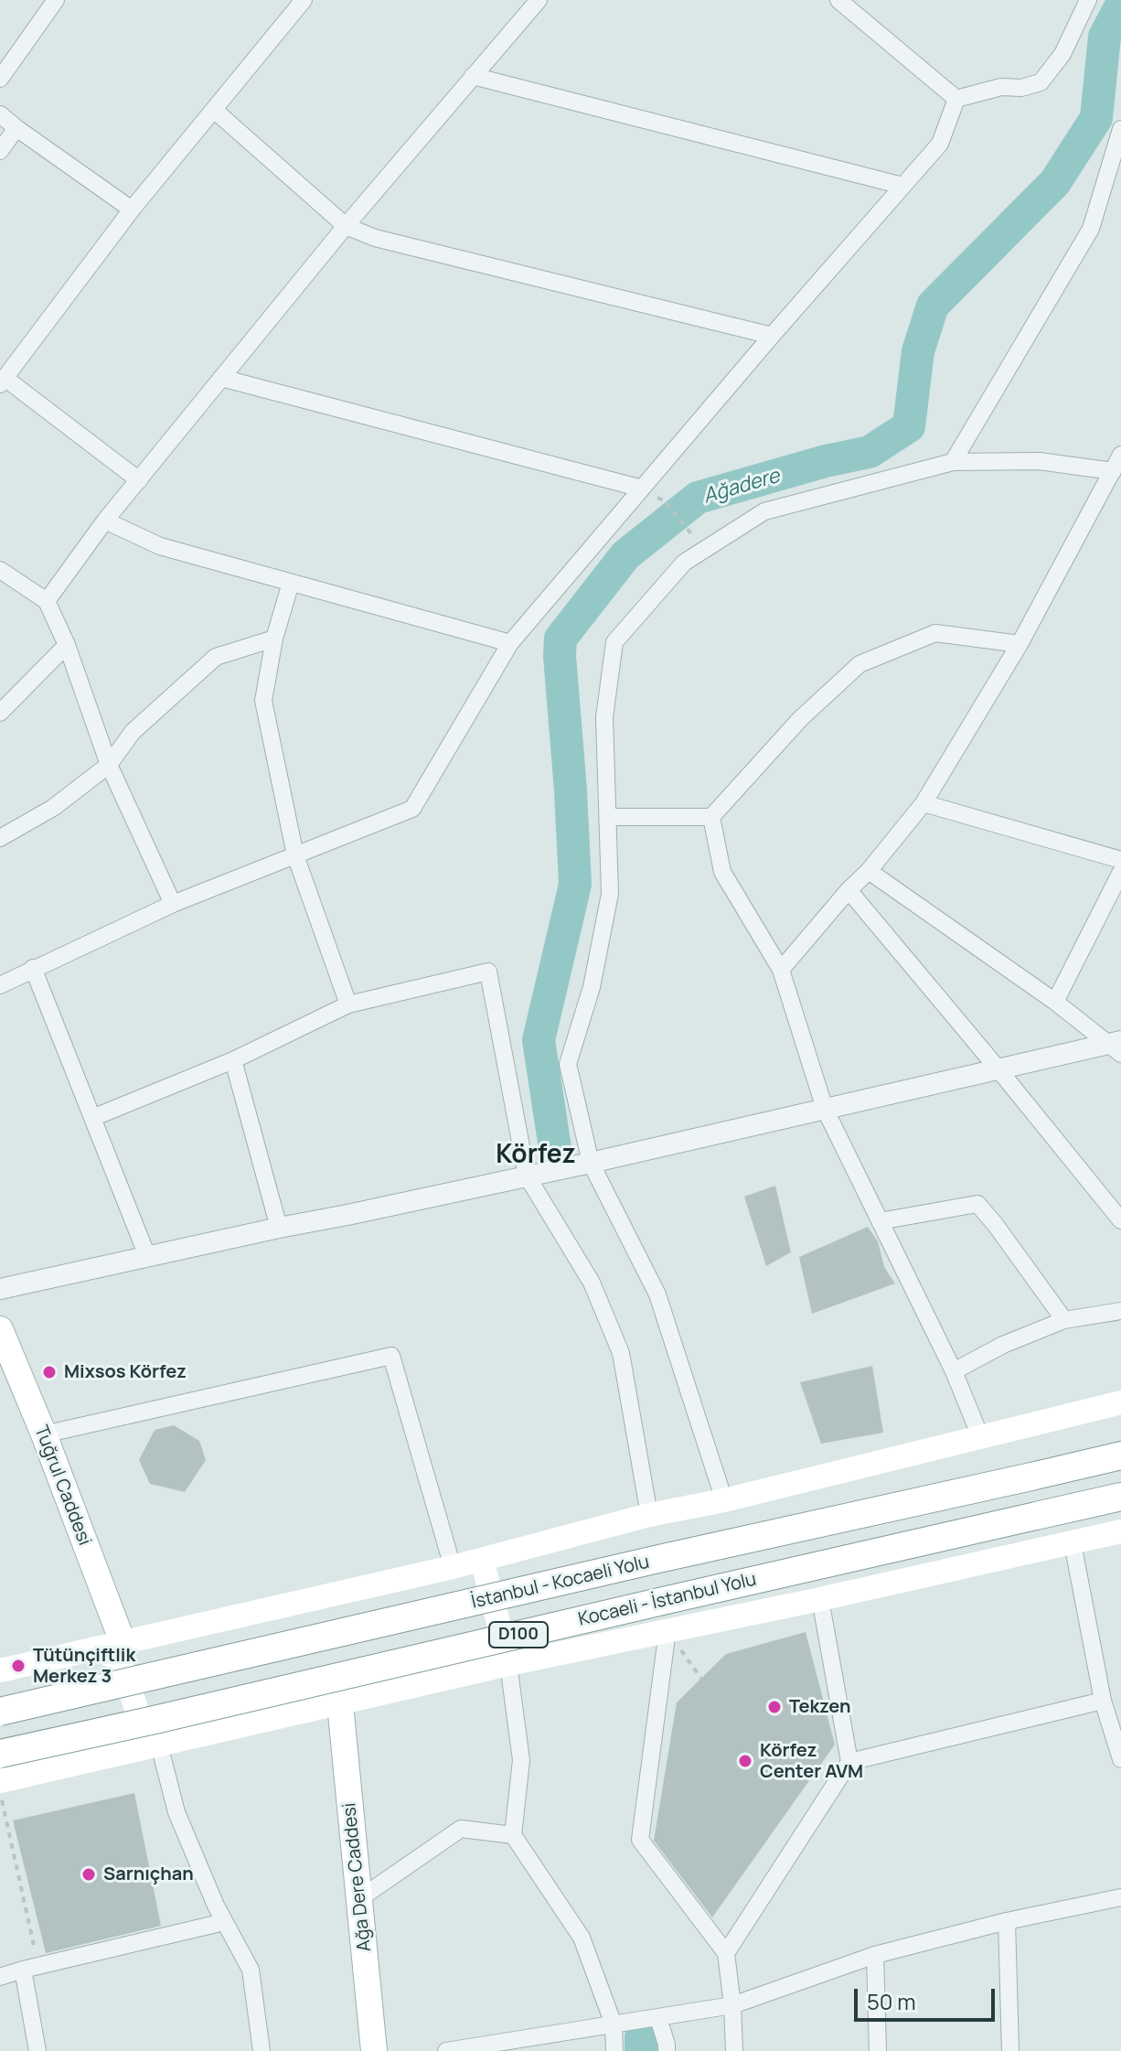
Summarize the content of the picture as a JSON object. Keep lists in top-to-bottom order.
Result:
{
  "streets": {
    "highway": ["İstanbul - Kocaeli Yolu", "Kocaeli - İstanbul Yolu", "D100"],
    "main road": ["Tuğrul Caddesi", "Ağa Dere Caddesi"]
  },
  "districts": ["Körfez"],
  "water": ["Ağadere"],
  "places": [
    "Mixsos Körfez",
    "Tütünçiftlik Merkez 3",
    "Tekzen",
    "Körfez Center AVM",
    "Sarnıçhan"
  ],
  "scale_bar": "50 m"
}
